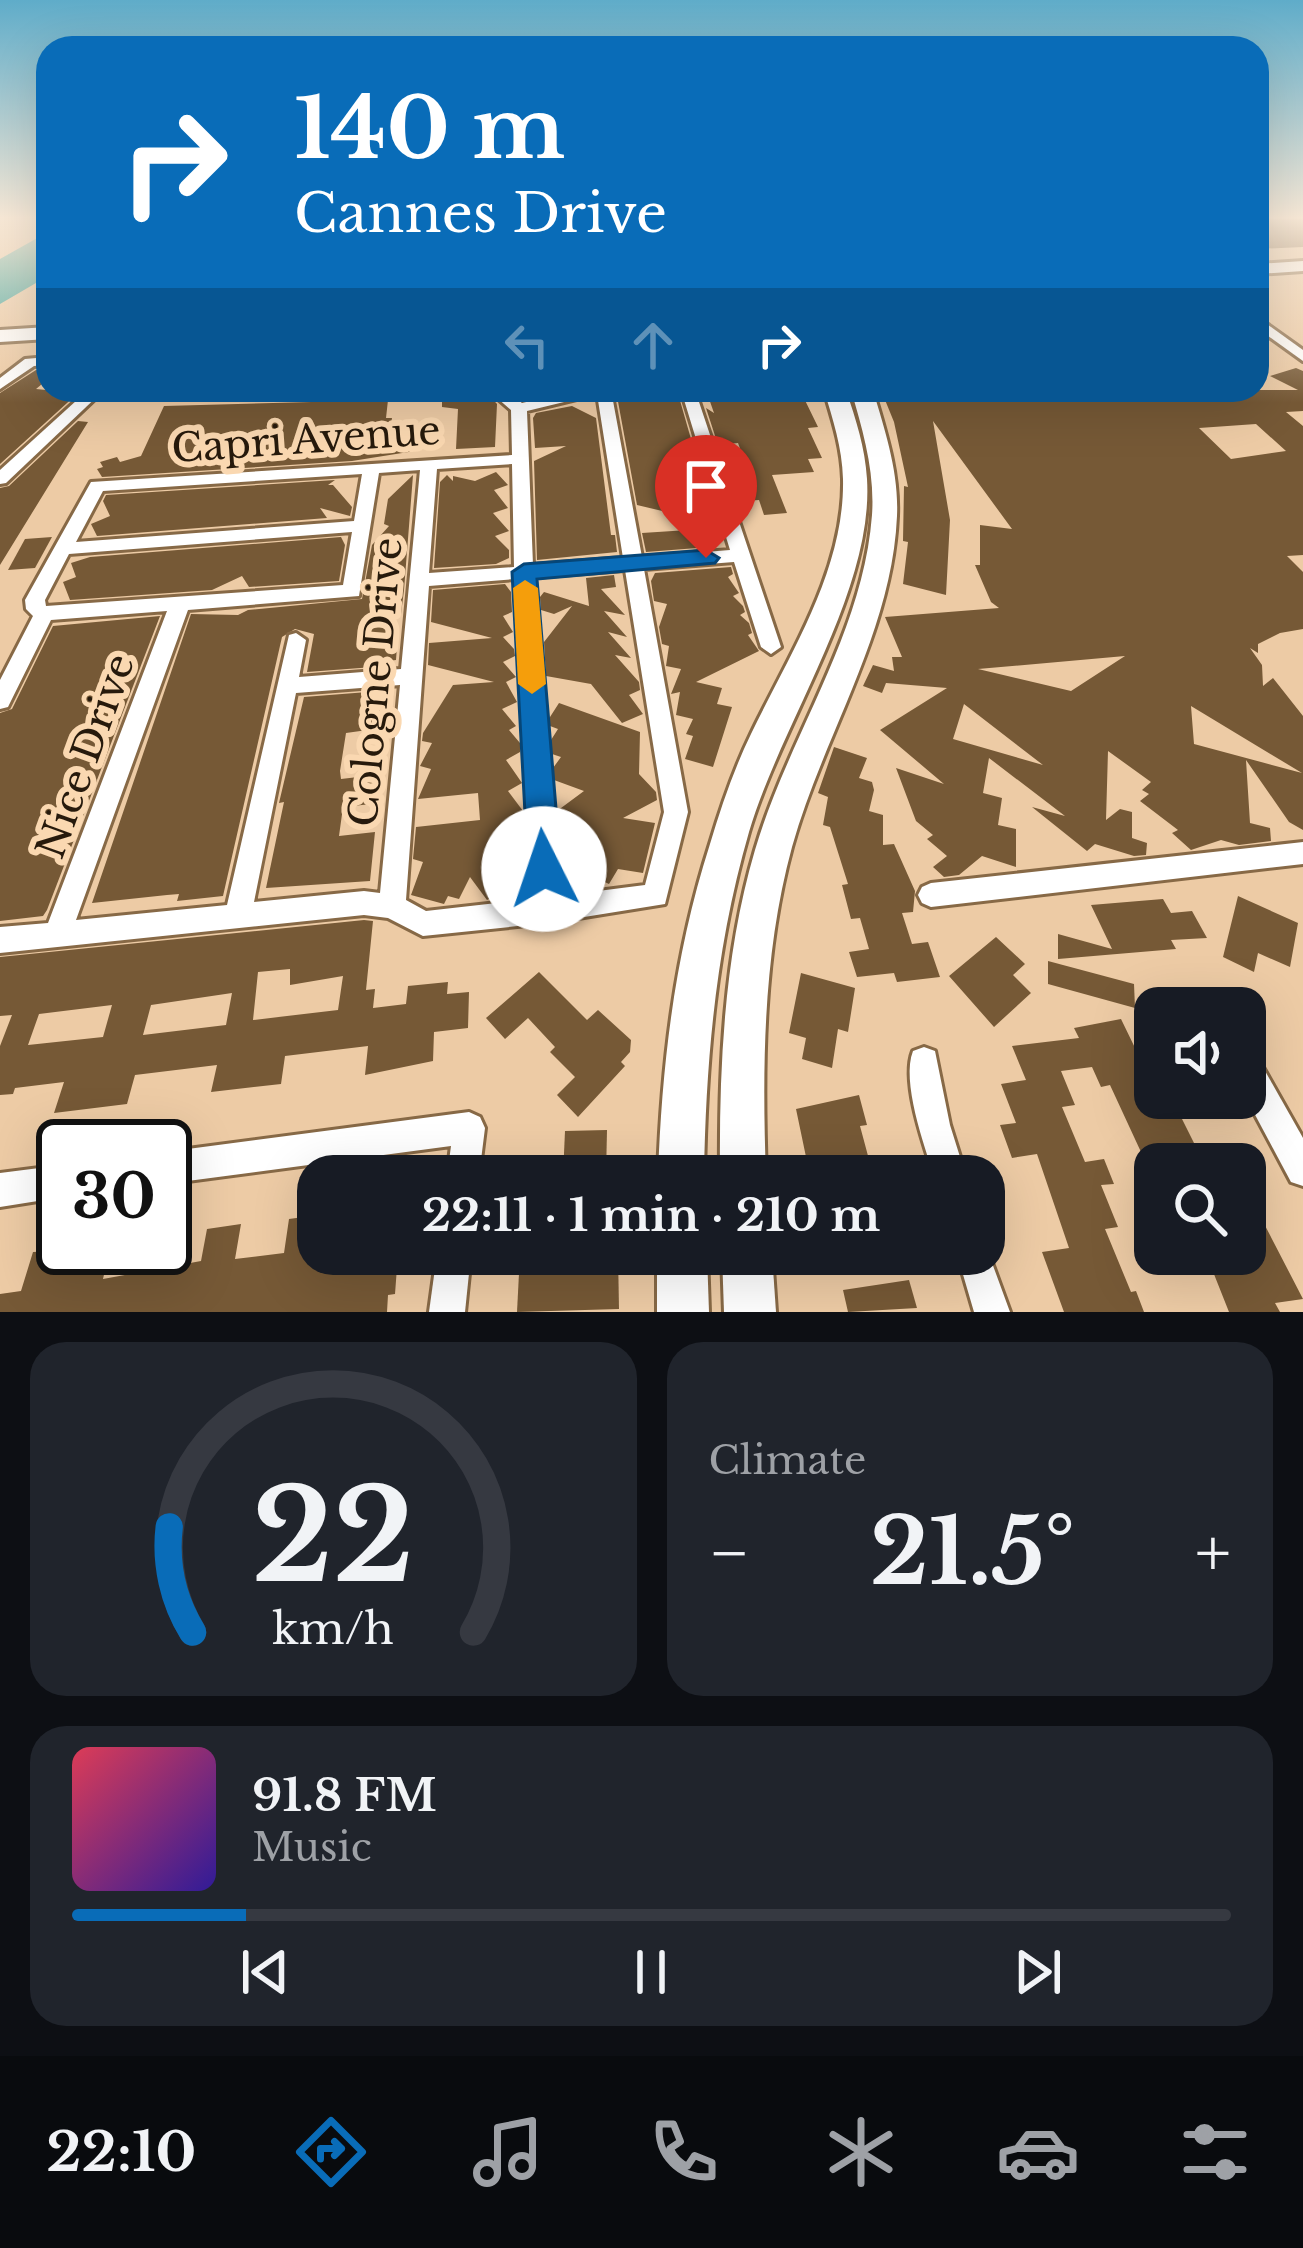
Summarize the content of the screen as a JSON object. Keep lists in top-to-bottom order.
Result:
{
  "streets": {
    "street": ["Capri Avenue", "Cologne Drive", "Nice Drive"]
  },
  "crossings": [
    ["Capri Avenue", "Cologne Drive"]
  ],
  "page": {
    "turn": ["140 m", "Cannes Drive"],
    "limit": "30",
    "trip": "22:11 · 1 min · 210 m",
    "tile": "Climate",
    "heat": ["−", "21.5°", "+"],
    "song": ["91.8 FM", "Music"],
    "tabs": "22:10",
    "gauge": ["22", "km/h"]
  }
}
